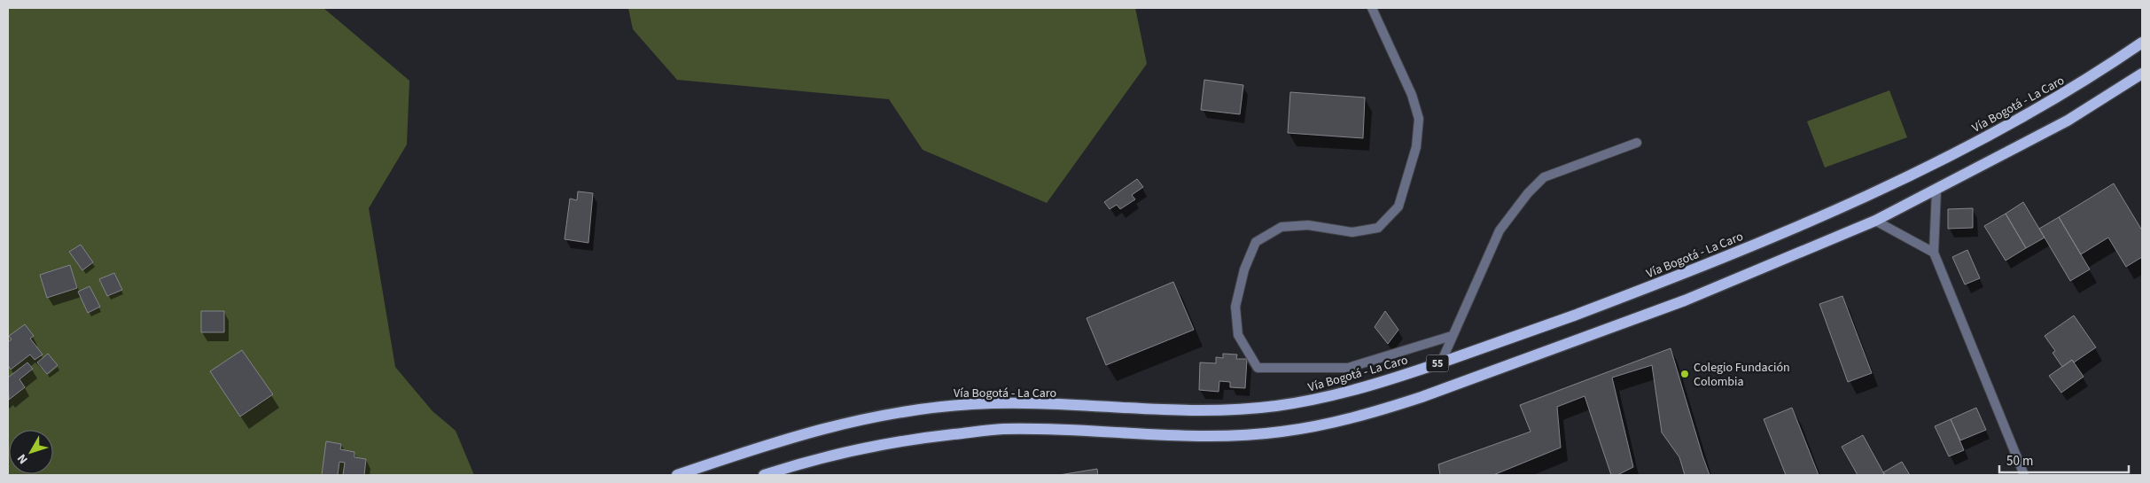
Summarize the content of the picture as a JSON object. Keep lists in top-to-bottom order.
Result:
{
  "streets": {
    "main road": ["Vía Bogotá - La Caro", "55"]
  },
  "places": ["Colegio Fundación Colombia"],
  "scale_bar": "50 m",
  "north": "bottom left"
}
